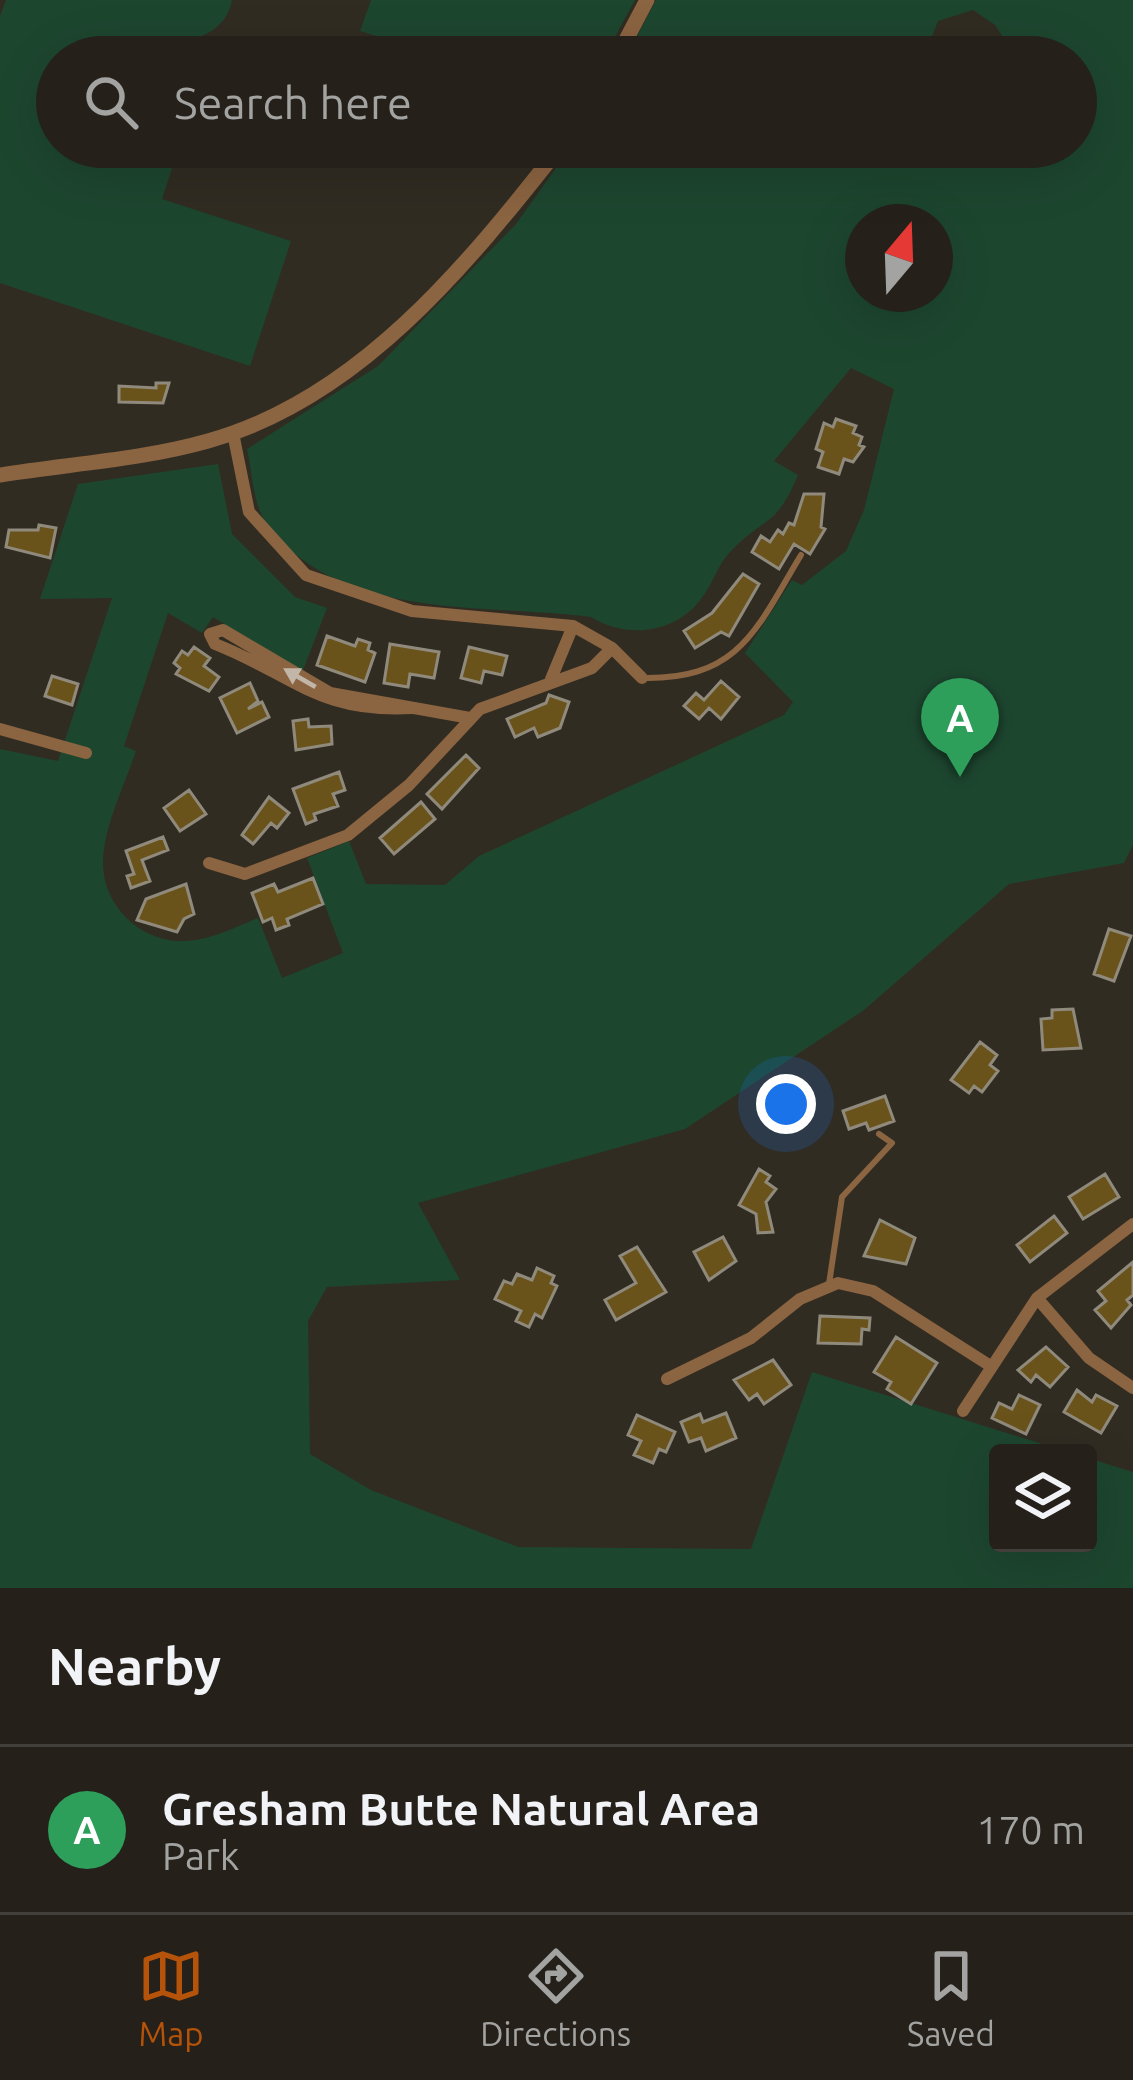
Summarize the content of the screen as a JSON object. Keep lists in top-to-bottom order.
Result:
{
  "north": "top",
  "page": {
    "search": "Search here",
    "pins": "A",
    "heading": "Nearby",
    "list": [
      {
        "mark": "A",
        "name": "Gresham Butte Natural Area",
        "note": "Park",
        "value": "170 m"
      }
    ],
    "nav": ["Map", "Directions", "Saved"]
  }
}
